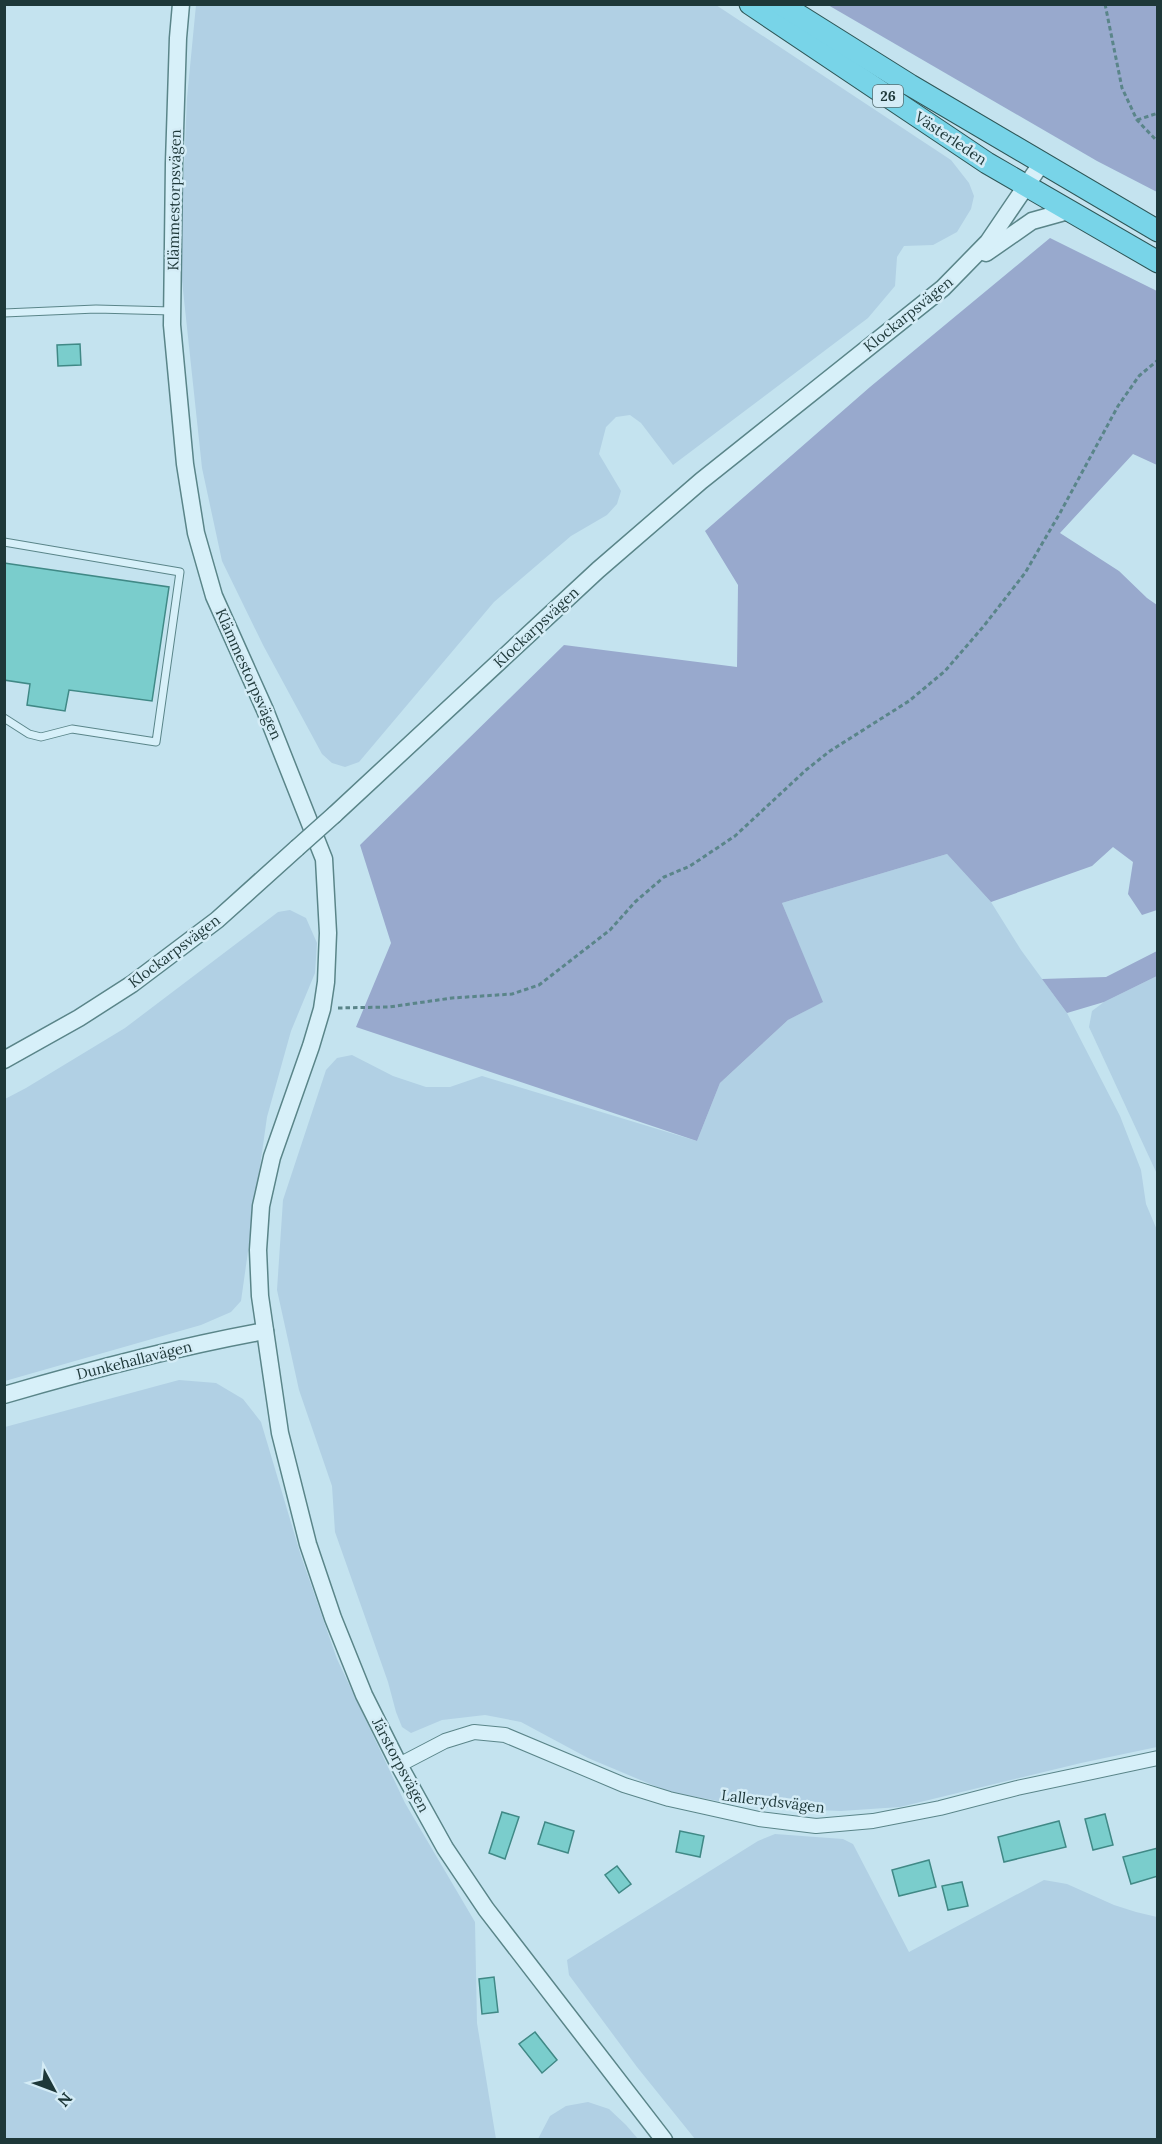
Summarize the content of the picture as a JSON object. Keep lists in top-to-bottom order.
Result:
{
  "streets": {
    "highway": ["26", "Västerleden"],
    "street": [
      "Klämmestorpsvägen",
      "Klockarpsvägen",
      "Dunkehallavägen",
      "Järstorpsvägen",
      "Lallerydsvägen"
    ]
  },
  "crossings": [
    ["Västerleden", "Klockarpsvägen"],
    ["Klämmestorpsvägen", "Dunkehallavägen"],
    ["Klämmestorpsvägen", "Järstorpsvägen"],
    ["Dunkehallavägen", "Järstorpsvägen"],
    ["Järstorpsvägen", "Lallerydsvägen"]
  ],
  "north": "bottom right"
}
